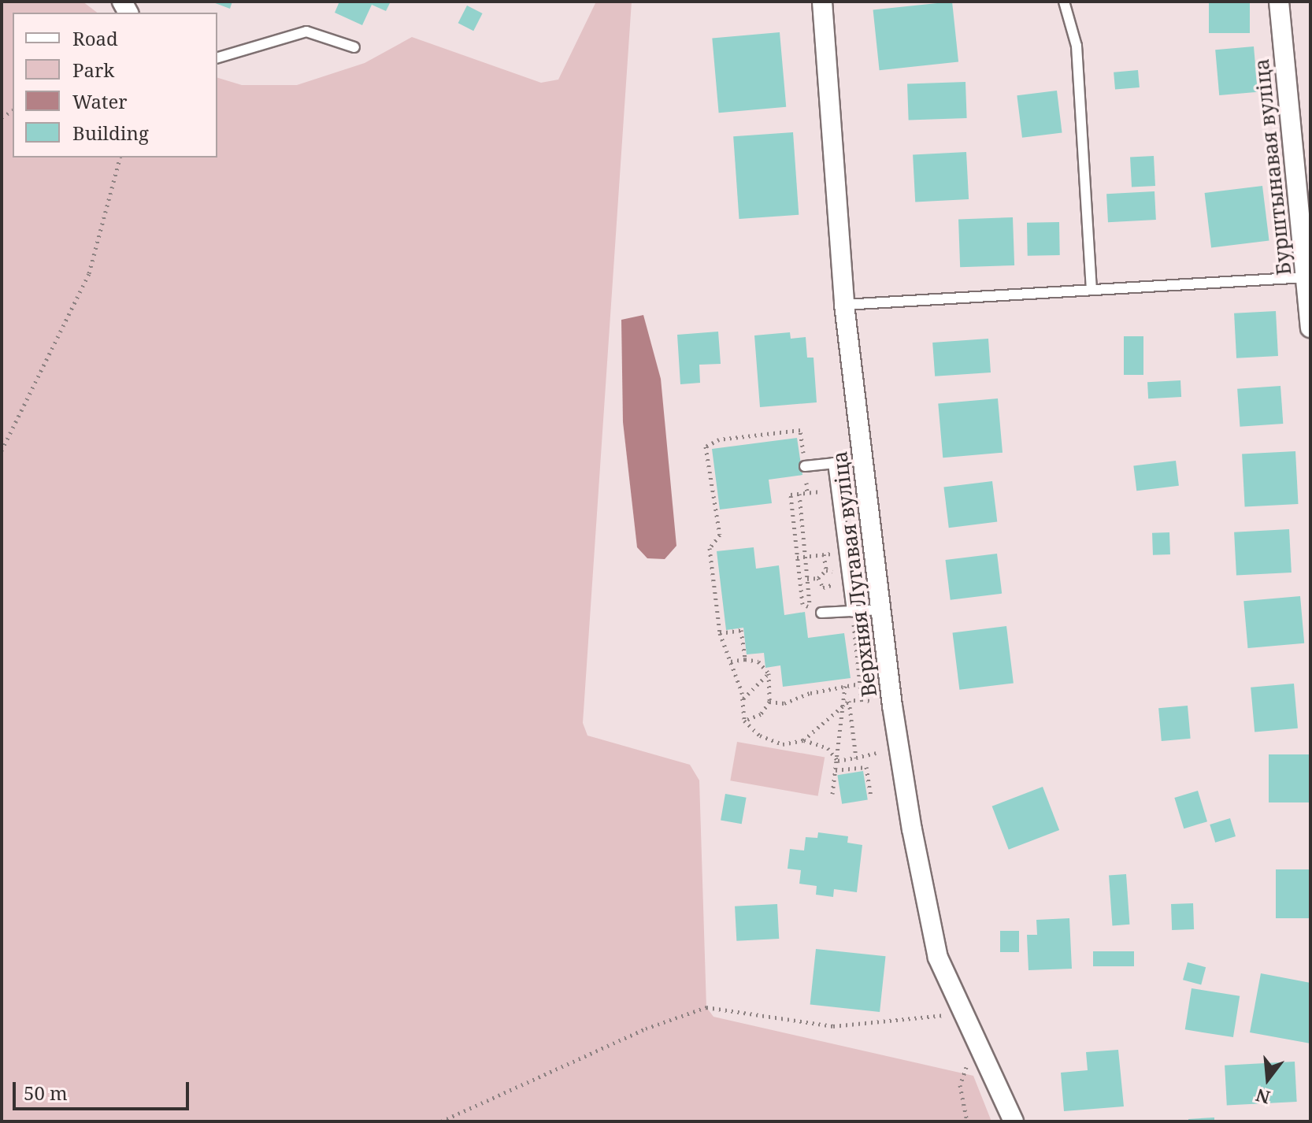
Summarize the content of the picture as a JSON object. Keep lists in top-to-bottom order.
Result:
{
  "streets": {
    "street": ["Бурштынавая вуліца", "Верхняя Лугавая вуліца"]
  },
  "legend": [
    "Road",
    "Park",
    "Water",
    "Building"
  ],
  "scale_bar": "50 m",
  "north": "bottom"
}
